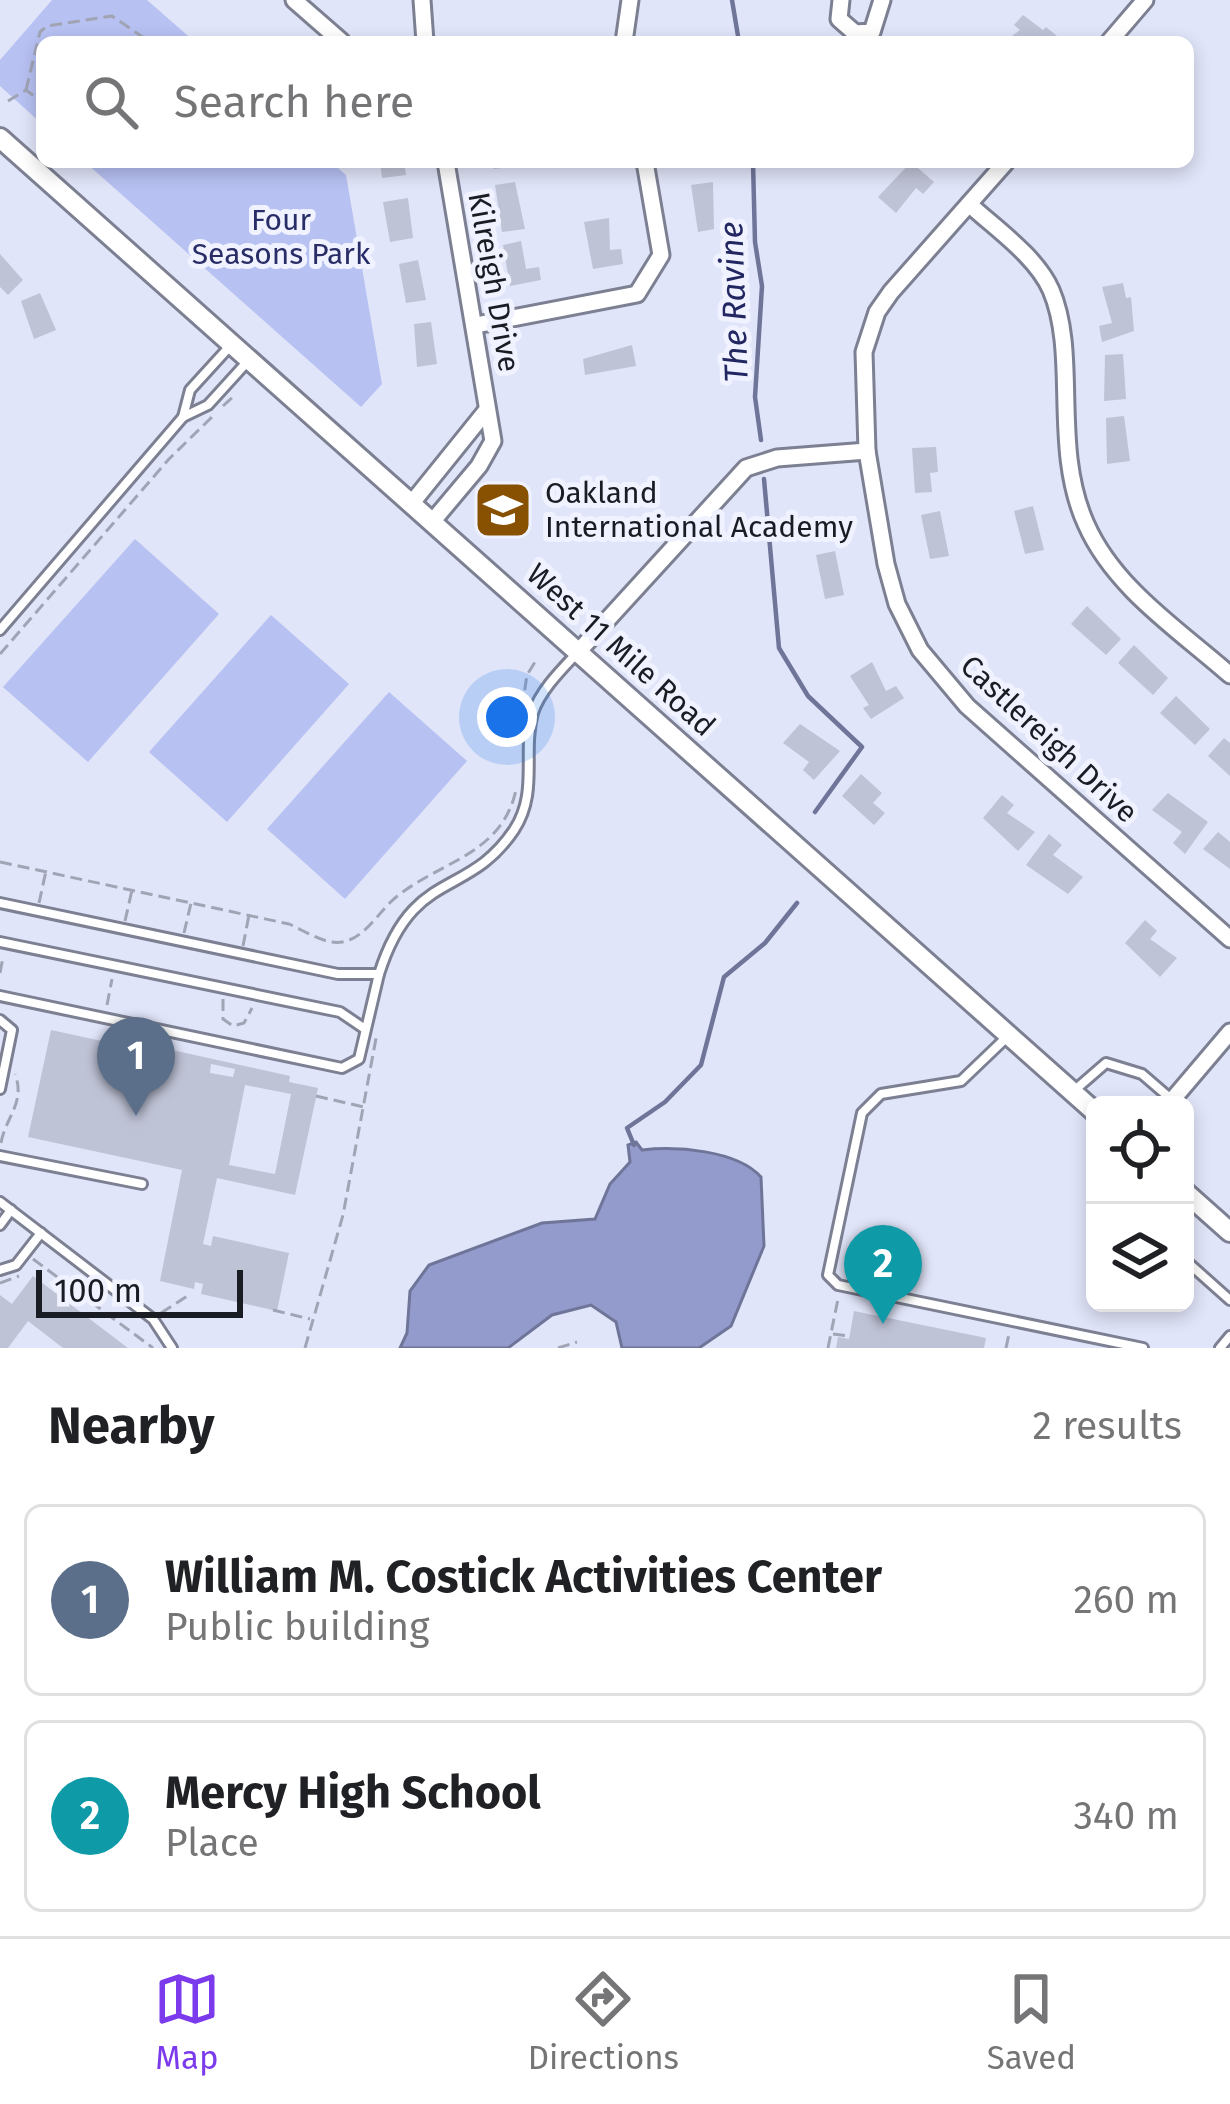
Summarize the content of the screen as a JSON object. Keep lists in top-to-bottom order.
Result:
{
  "streets": {
    "street": ["Kilreigh Drive", "West 11 Mile Road", "Castlereigh Drive"]
  },
  "crossings": [
    ["Kilreigh Drive", "West 11 Mile Road"]
  ],
  "water": ["The Ravine"],
  "parks": ["Four Seasons Park"],
  "places": {
    "school or university": ["Oakland International Academy"]
  },
  "scale_bar": "100 m",
  "page": {
    "search": "Search here",
    "pins": ["1", "2"],
    "scale": "100 m",
    "heading": ["Nearby", "2 results"],
    "list": [
      {
        "mark": "1",
        "name": "William M. Costick Activities Center",
        "note": "Public building",
        "value": "260 m"
      },
      {
        "mark": "2",
        "name": "Mercy High School",
        "note": "Place",
        "value": "340 m"
      }
    ],
    "nav": ["Map", "Directions", "Saved"]
  }
}
